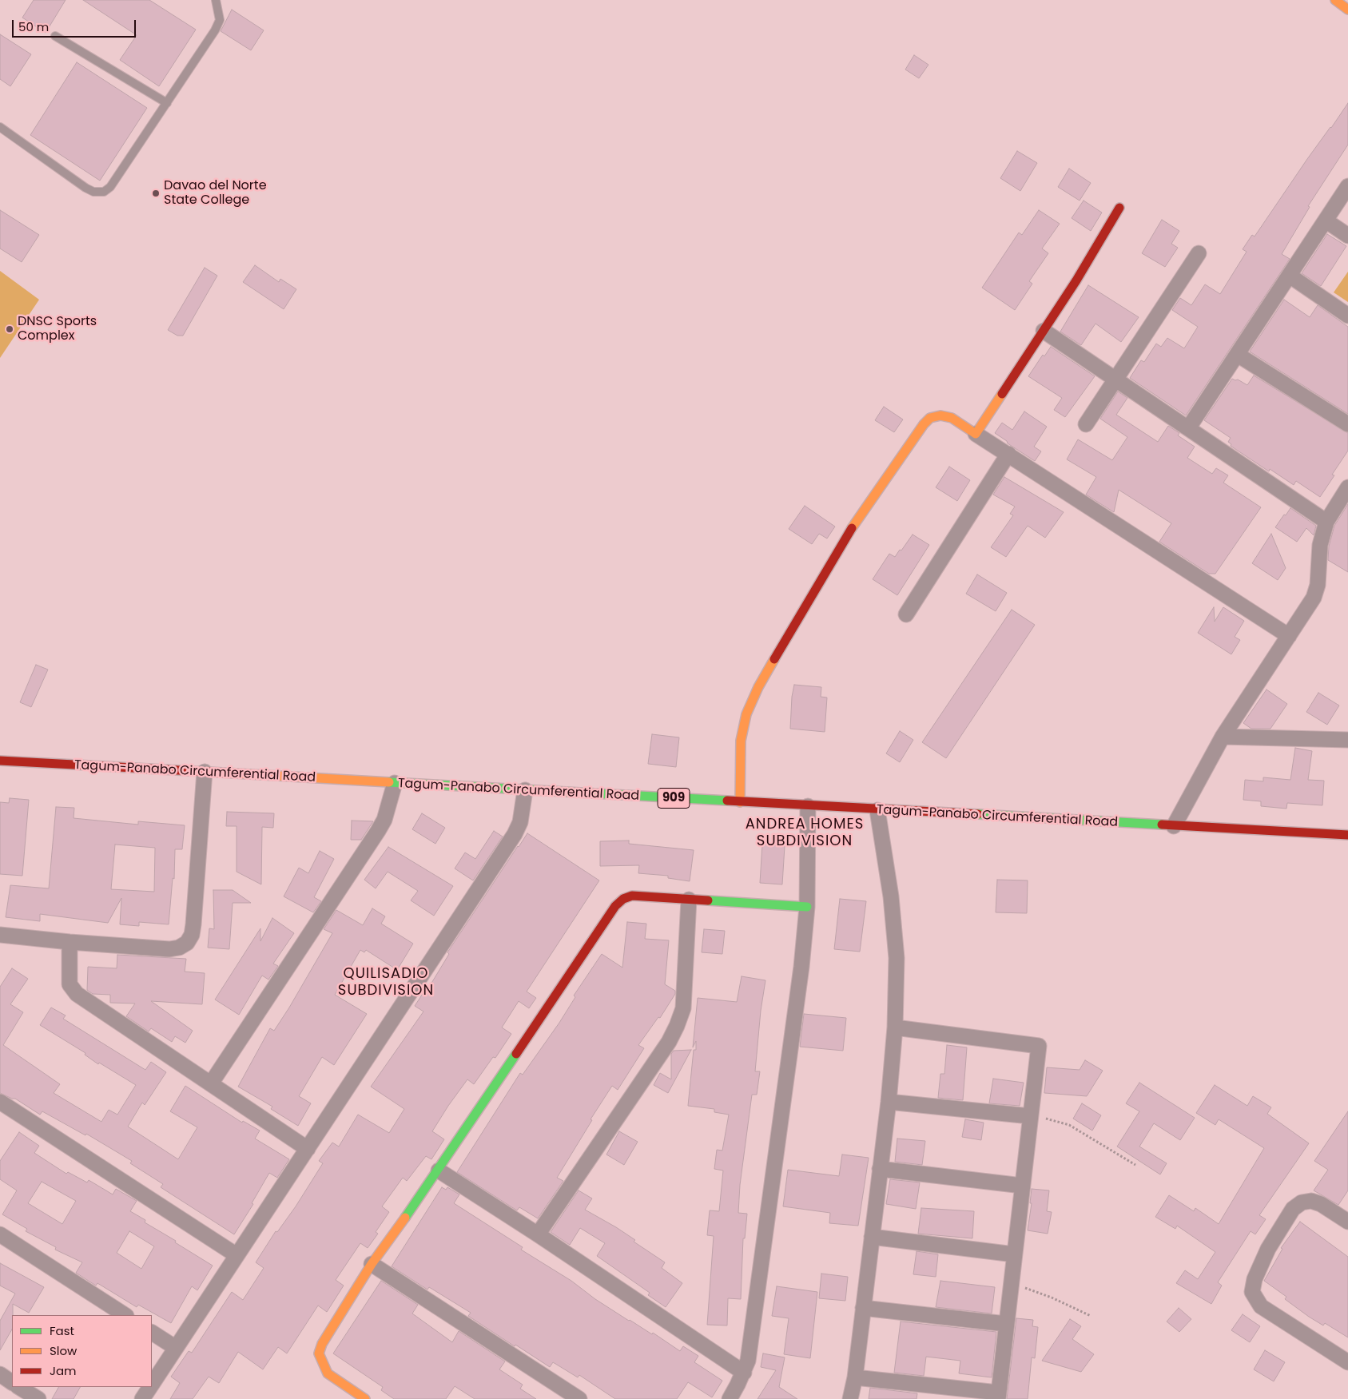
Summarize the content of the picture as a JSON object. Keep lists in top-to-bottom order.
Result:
{
  "streets": {
    "street": ["Tagum-Panabo Circumferential Road", "909"]
  },
  "districts": ["ANDREA HOMES SUBDIVISION", "QUILISADIO SUBDIVISION"],
  "places": ["Davao del Norte State College", "DNSC Sports Complex"],
  "legend": ["Fast", "Slow", "Jam"],
  "scale_bar": "50 m"
}
